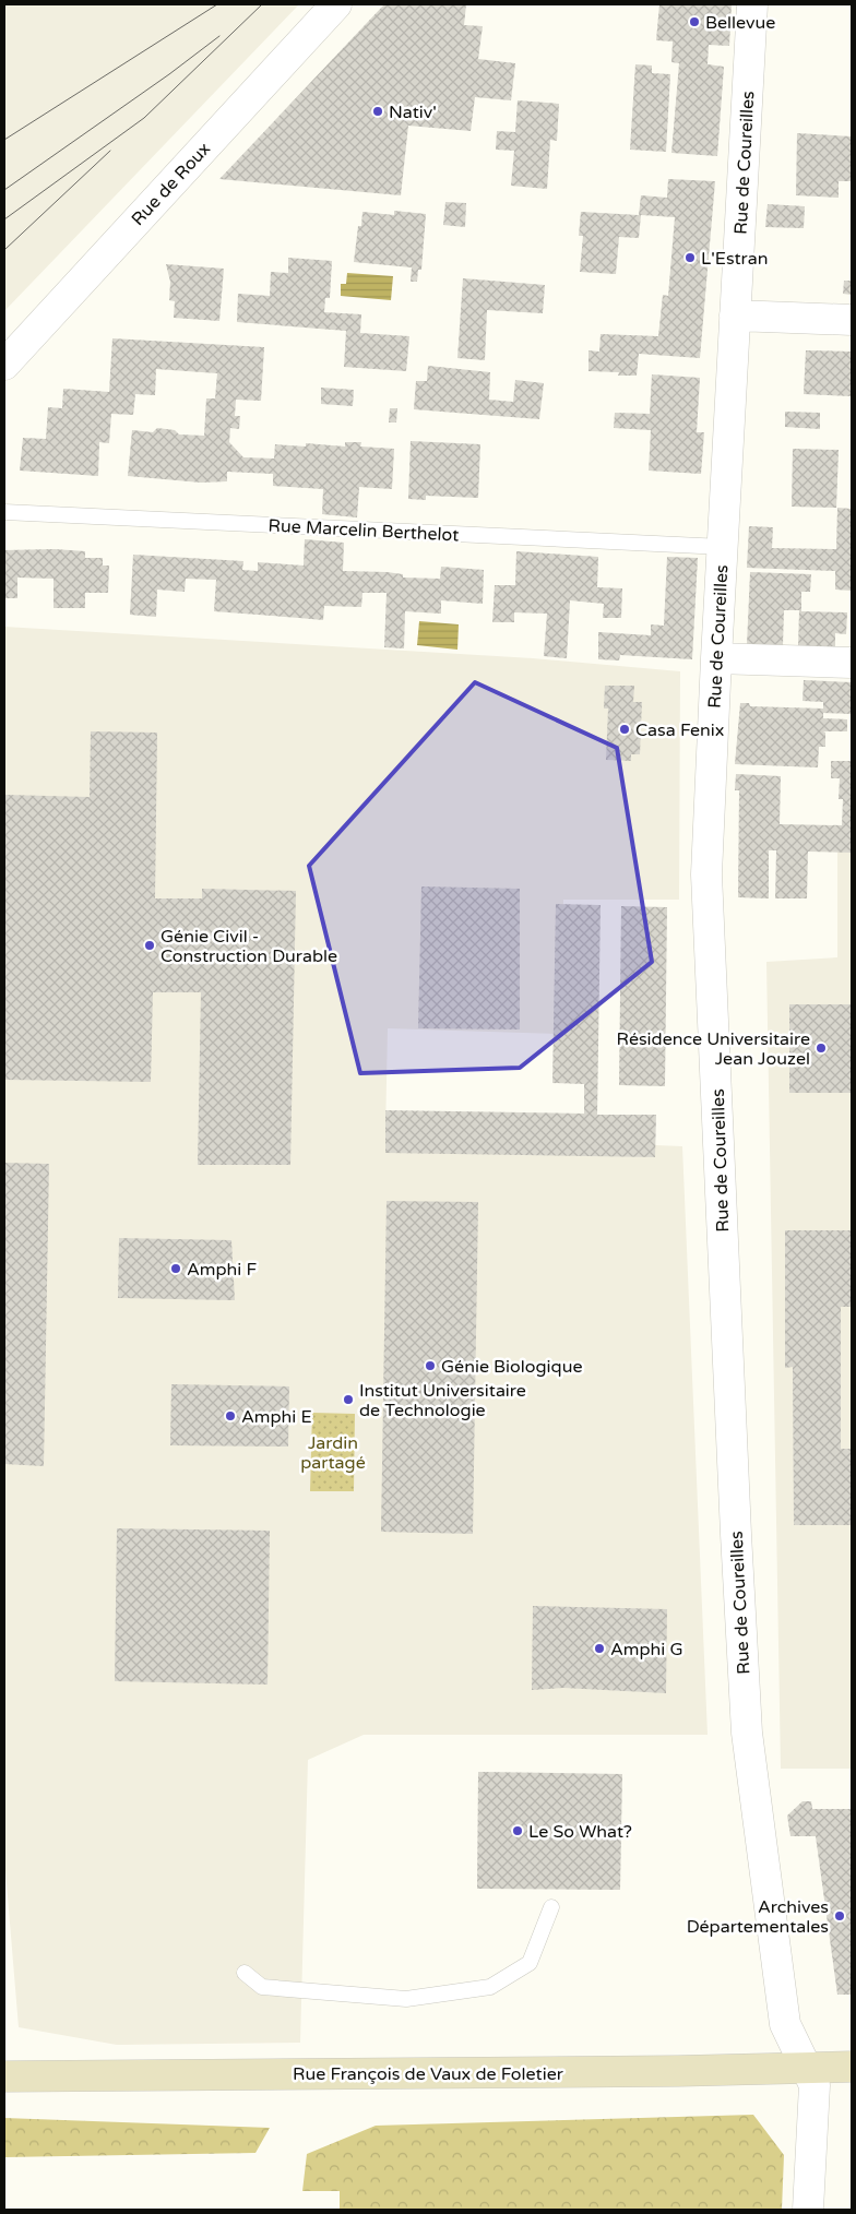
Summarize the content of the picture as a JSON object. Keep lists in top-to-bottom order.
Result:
{
  "streets": {
    "street": ["Rue de Coureilles", "Rue de Roux", "Rue François de Vaux de Foletier"],
    "lane": ["Rue Marcelin Berthelot"]
  },
  "crossings": [
    ["Rue de Coureilles", "Rue Marcelin Berthelot"],
    ["Rue de Coureilles", "Rue François de Vaux de Foletier"]
  ],
  "parks": ["Jardin partagé"],
  "places": [
    "Bellevue",
    "Nativ'",
    "L'Estran",
    "Casa Fenix",
    "Génie Civil - Construction Durable",
    "Résidence Universitaire Jean Jouzel",
    "Amphi F",
    "Génie Biologique",
    "Institut Universitaire de Technologie",
    "Amphi E",
    "Amphi G",
    "Le So What?",
    "Archives Départementales"
  ]
}
